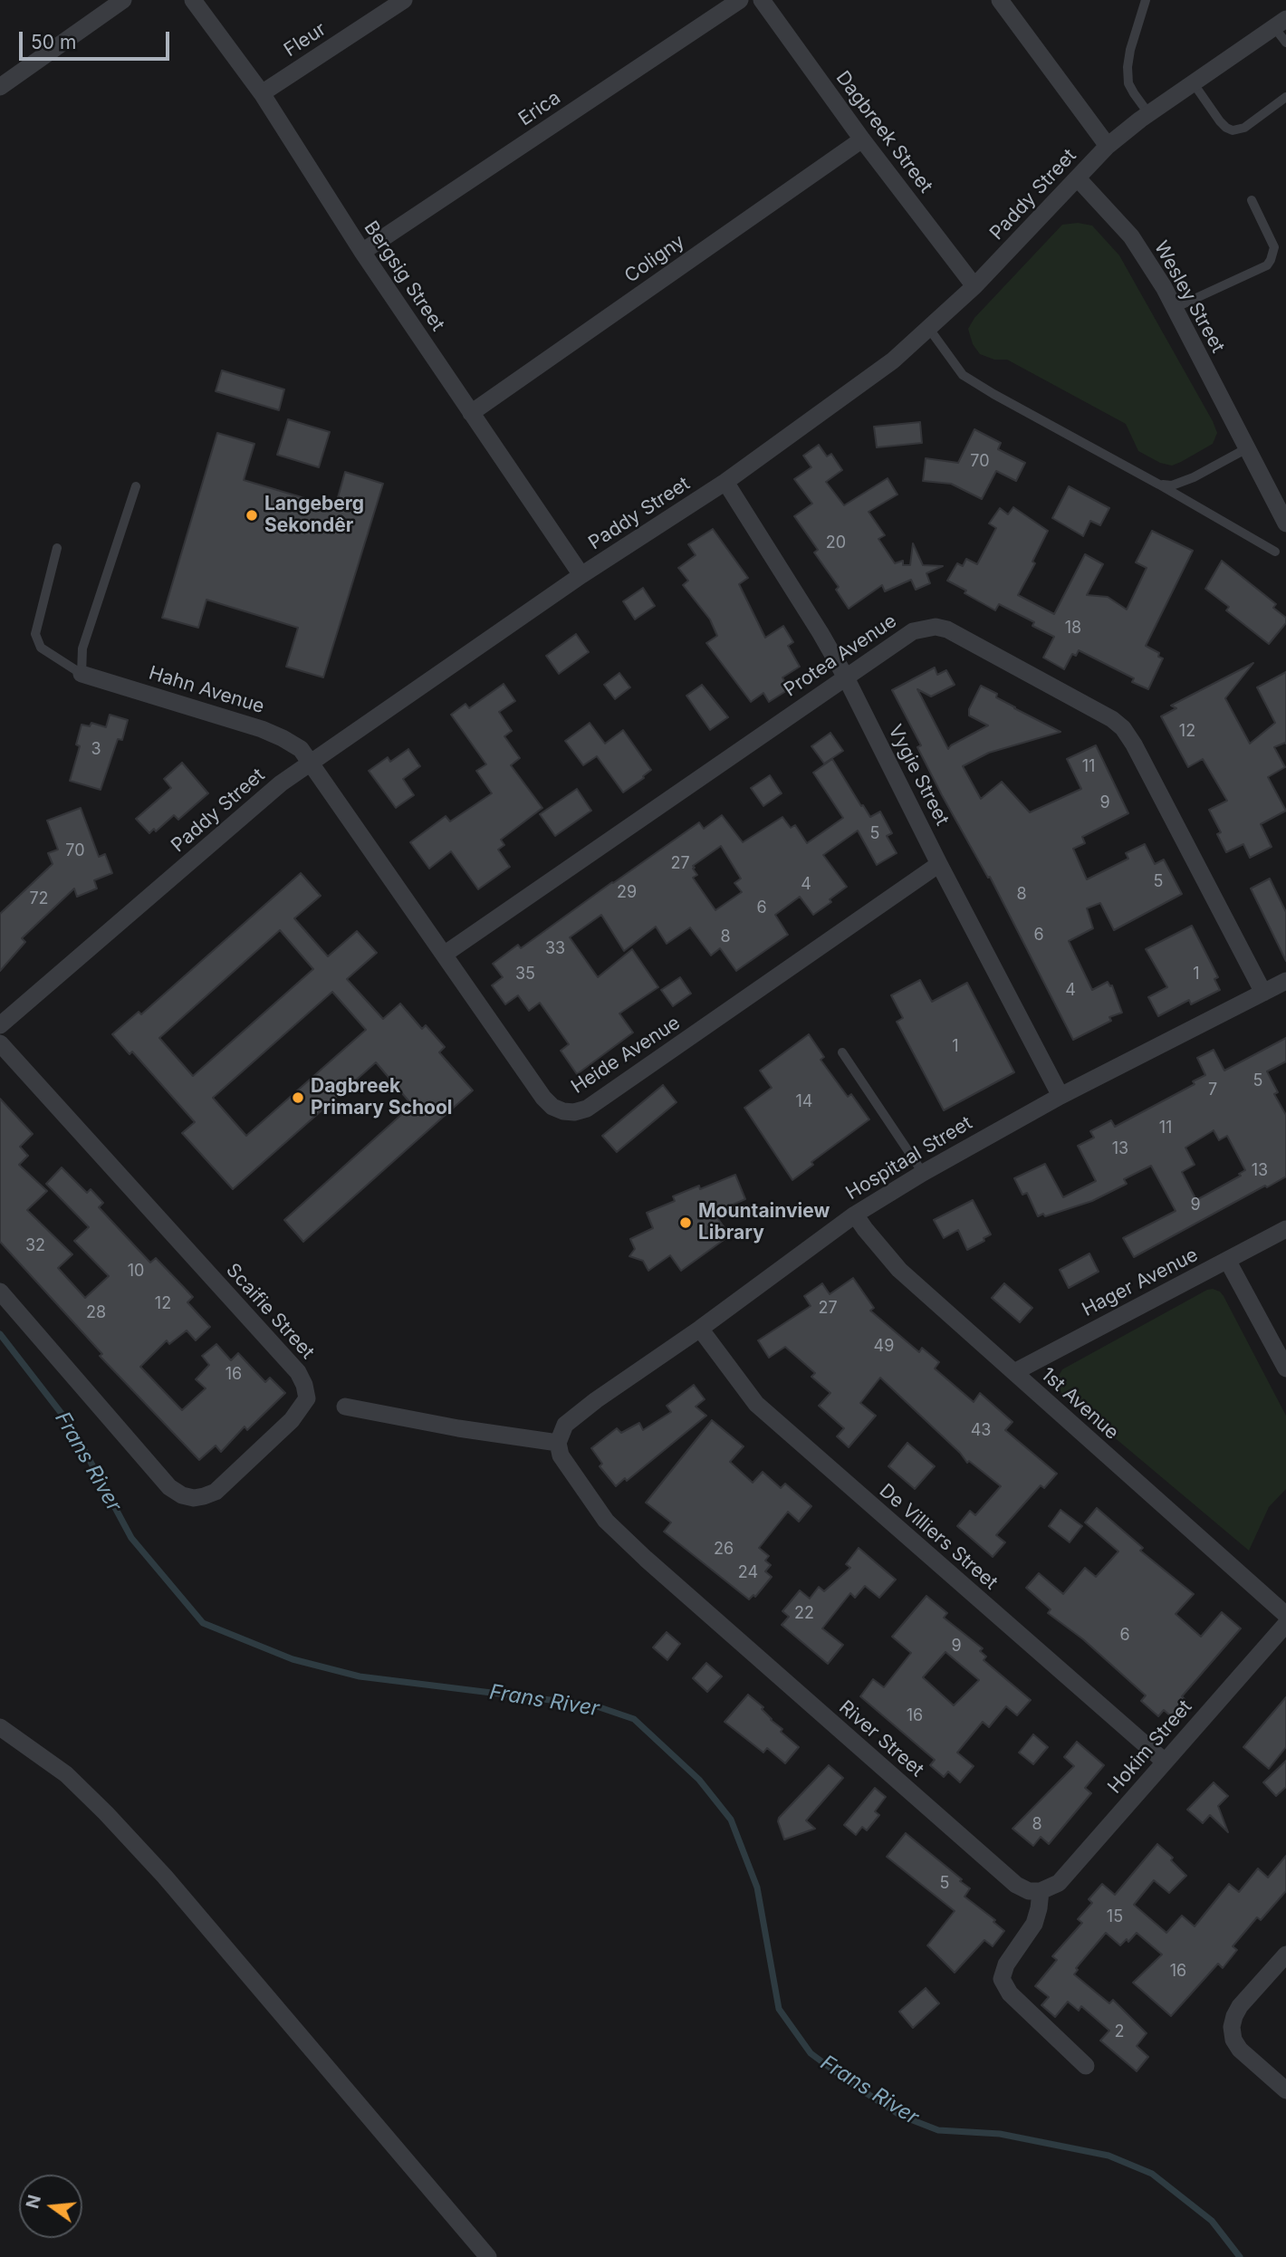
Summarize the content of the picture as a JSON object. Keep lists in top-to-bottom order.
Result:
{
  "streets": {
    "street": [
      "Fleur",
      "Erica",
      "Dagbreek Street",
      "Paddy Street",
      "Coligny",
      "Bergsig Street",
      "Wesley Street",
      "Protea Avenue",
      "Hahn Avenue",
      "Vygie Street",
      "Heide Avenue",
      "Hospitaal Street",
      "Hager Avenue",
      "Scaifie Street",
      "1st Avenue",
      "De Villiers Street",
      "River Street",
      "Hokim Street"
    ]
  },
  "crossings": [
    ["Fleur", "Bergsig Street"],
    ["Erica", "Bergsig Street"],
    ["Dagbreek Street", "Paddy Street"],
    ["Dagbreek Street", "Coligny"],
    ["Paddy Street", "Bergsig Street"],
    ["Paddy Street", "Wesley Street"],
    ["Paddy Street", "Hahn Avenue"],
    ["Paddy Street", "Vygie Street"],
    ["Paddy Street", "Heide Avenue"],
    ["Coligny", "Bergsig Street"],
    ["Protea Avenue", "Vygie Street"],
    ["Protea Avenue", "Heide Avenue"],
    ["Protea Avenue", "Hospitaal Street"],
    ["Hahn Avenue", "Heide Avenue"],
    ["Vygie Street", "Heide Avenue"],
    ["Vygie Street", "Hospitaal Street"],
    ["Hospitaal Street", "1st Avenue"],
    ["Hospitaal Street", "De Villiers Street"],
    ["Hospitaal Street", "River Street"],
    ["Hager Avenue", "1st Avenue"],
    ["De Villiers Street", "Hokim Street"],
    ["River Street", "Hokim Street"]
  ],
  "water": ["Frans River"],
  "places": ["Langeberg Sekondêr", "Dagbreek Primary School", "Mountainview Library"],
  "house_numbers": [
    "70",
    "20",
    "18",
    "12",
    "3",
    "11",
    "9",
    "5",
    "70",
    "27",
    "5",
    "4",
    "29",
    "8",
    "72",
    "6",
    "6",
    "8",
    "33",
    "35",
    "1",
    "4",
    "1",
    "5",
    "7",
    "14",
    "11",
    "13",
    "13",
    "9",
    "32",
    "10",
    "12",
    "27",
    "28",
    "49",
    "16",
    "43",
    "26",
    "24",
    "22",
    "6",
    "9",
    "16",
    "8",
    "5",
    "15",
    "16",
    "2"
  ],
  "scale_bar": "50 m",
  "north": "left"
}
